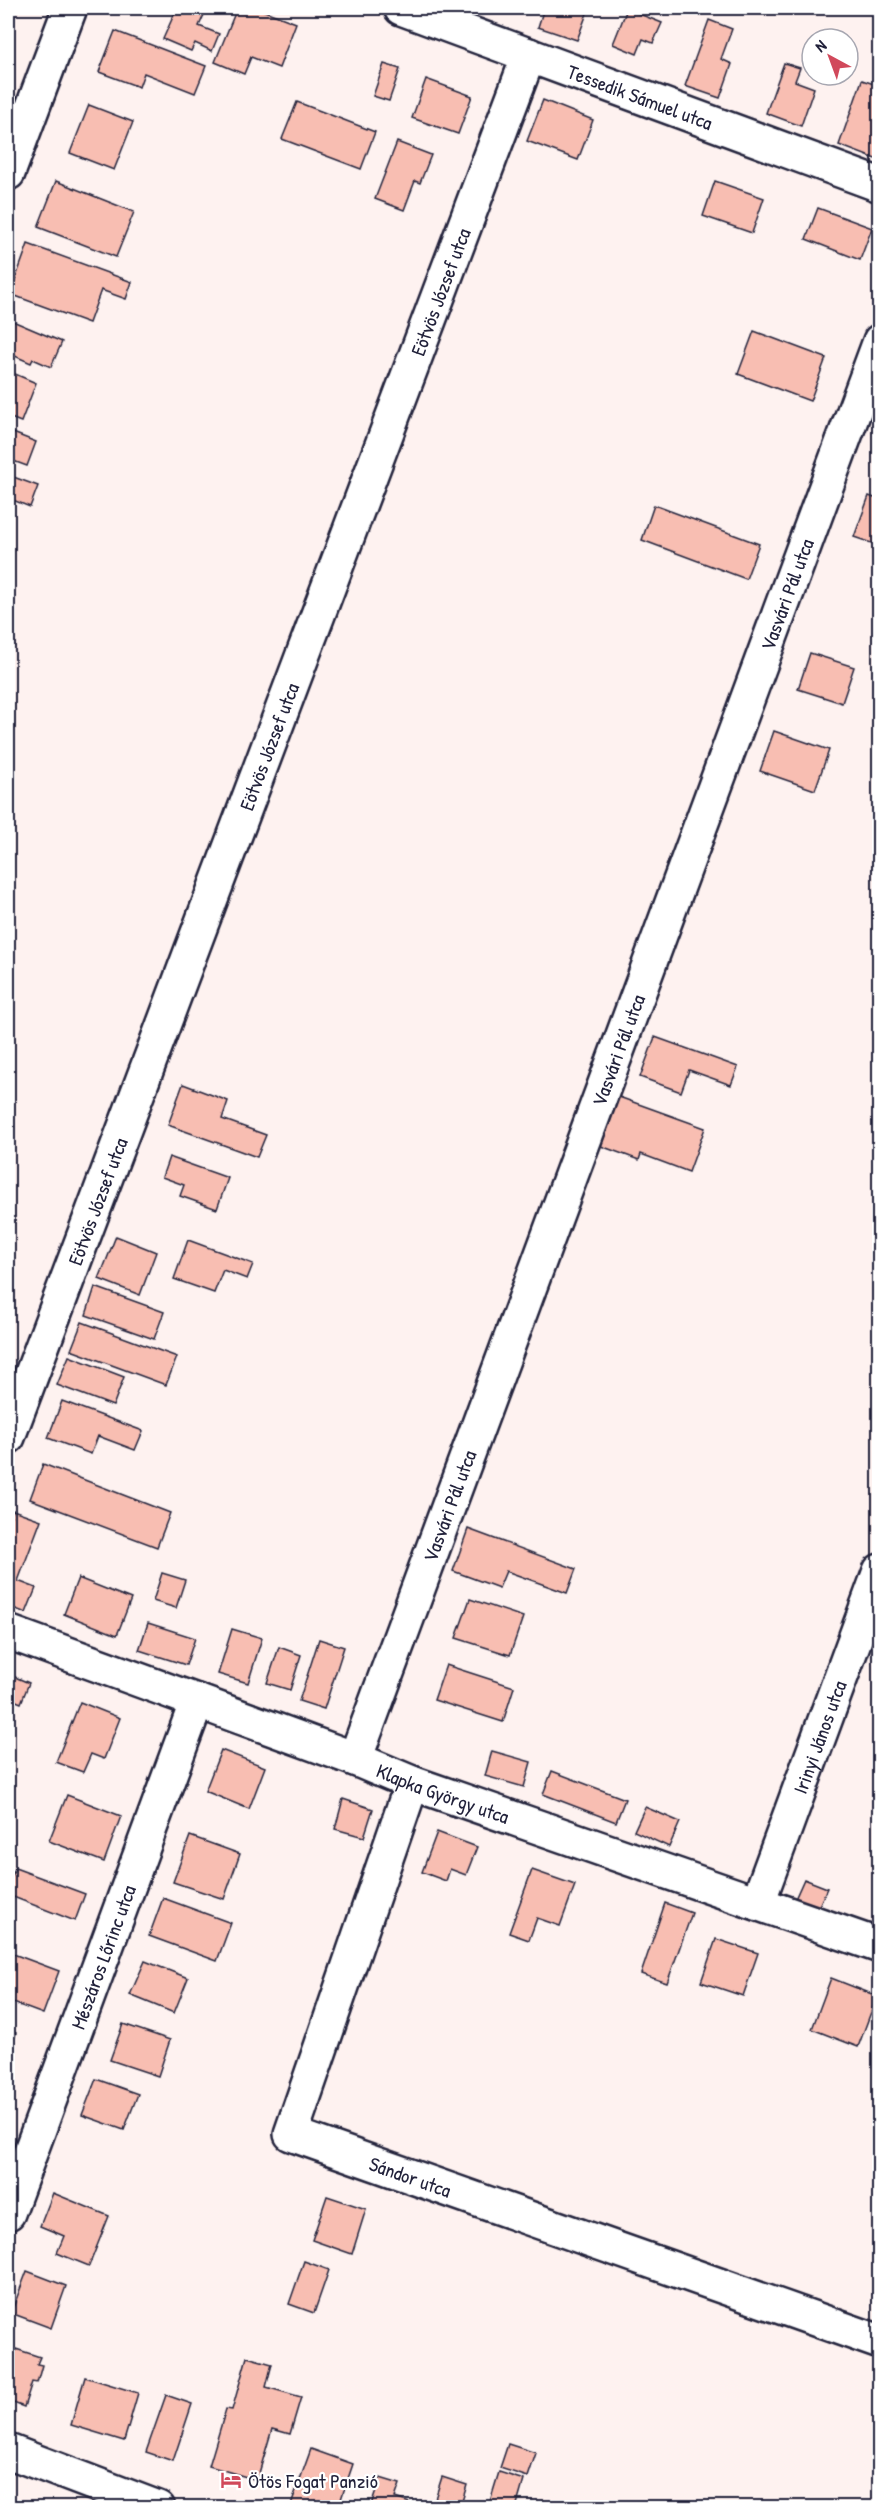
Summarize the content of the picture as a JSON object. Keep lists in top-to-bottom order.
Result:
{
  "streets": {
    "street": [
      "Tessedik Sámuel utca",
      "Eötvös József utca",
      "Vasvári Pál utca",
      "Irinyi János utca",
      "Klapka György utca",
      "Mészáros Lőrinc utca",
      "Sándor utca"
    ]
  },
  "crossings": [
    ["Tessedik Sámuel utca", "Eötvös József utca"],
    ["Vasvári Pál utca", "Klapka György utca"],
    ["Irinyi János utca", "Klapka György utca"],
    ["Klapka György utca", "Mészáros Lőrinc utca"],
    ["Klapka György utca", "Sándor utca"]
  ],
  "places": {
    "hotel": ["Ötös Fogat Panzió"]
  },
  "north": "top left"
}
